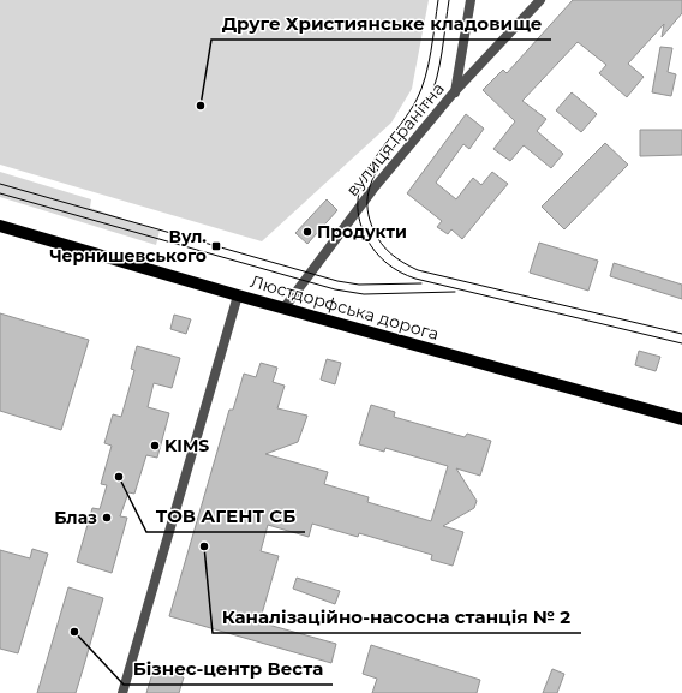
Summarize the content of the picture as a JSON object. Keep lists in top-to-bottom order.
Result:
{
  "streets": {
    "main road": ["Люстдорфська дорога"],
    "street": ["вулиця Гранітна"]
  },
  "crossings": [
    ["вулиця Гранітна", "Люстдорфська дорога"]
  ],
  "places": {
    "other": [
      "Друге Християнське кладовище",
      "Продукти",
      "KIMS",
      "ТОВ АГЕНТ СБ",
      "Блаз",
      "Каналізаційно-насосна станція № 2",
      "Бізнес-центр Веста"
    ],
    "transit": ["Вул. Чернишевського"]
  }
}
